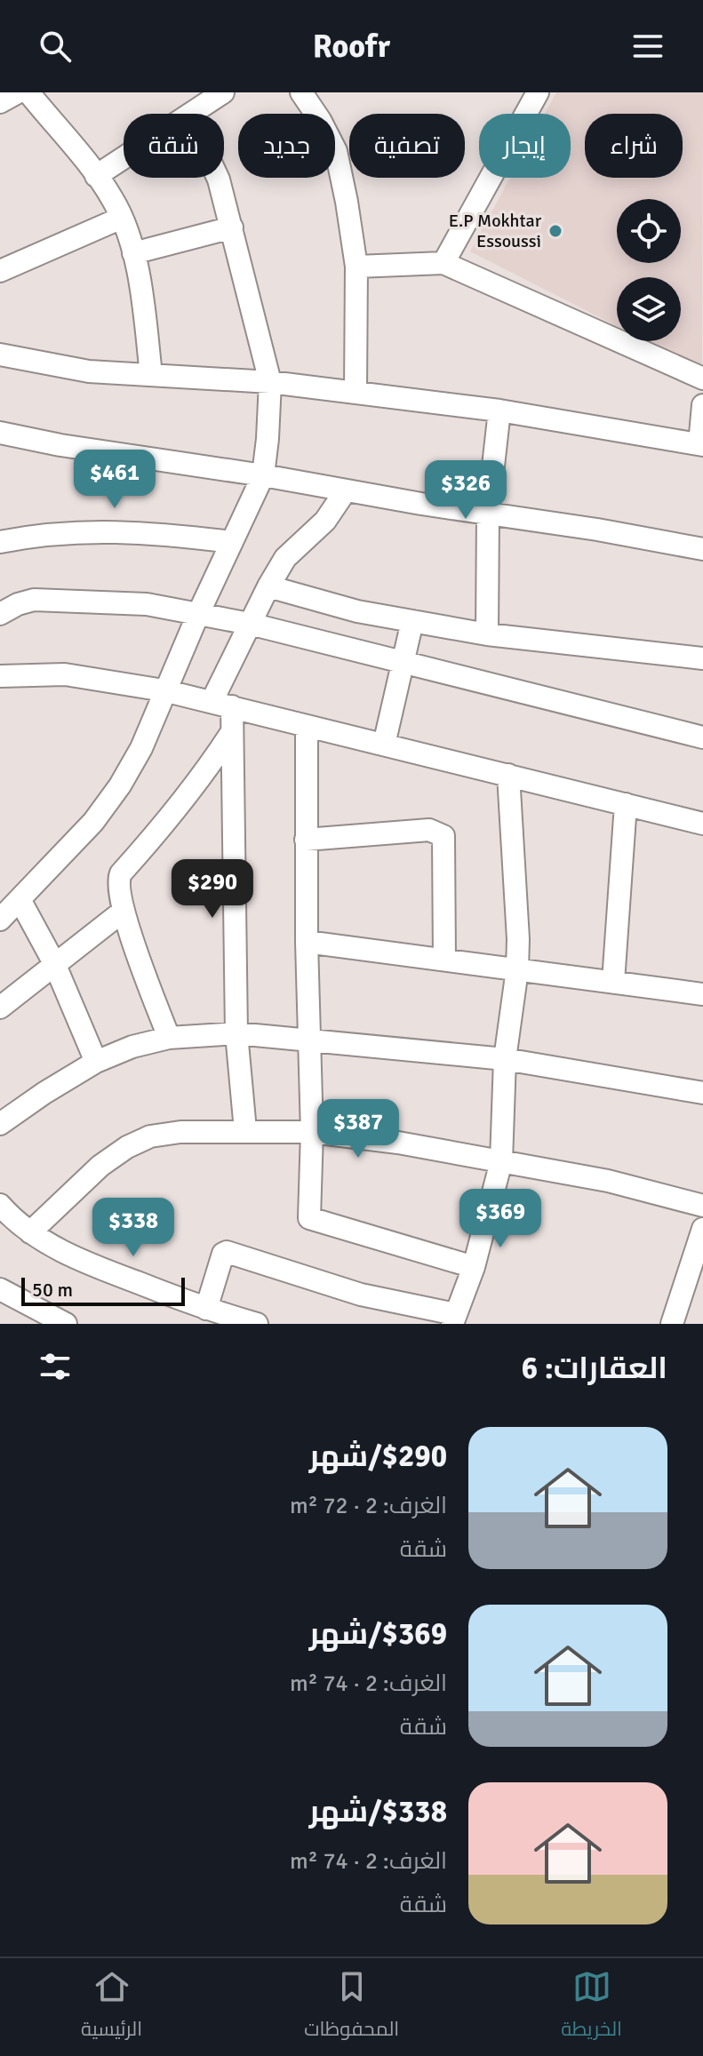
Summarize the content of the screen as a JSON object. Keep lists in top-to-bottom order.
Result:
{
  "places": ["E.P Mokhtar Essoussi"],
  "scale_bar": "50 m",
  "page": {
    "header": "Roofr",
    "chip": [
      "شراء",
      "إيجار",
      "تصفية",
      "جديد",
      "شقة"
    ],
    "price": [
      "$461",
      "$326",
      "$290",
      "$387",
      "$369",
      "$338"
    ],
    "scale": "50 m",
    "heading": "العقارات: 6",
    "list": [
      {
        "name": "$290/شهر",
        "note": "الغرف: 2 · 72 m² · شقة"
      },
      {
        "name": "$369/شهر",
        "note": "الغرف: 2 · 74 m² · شقة"
      },
      {
        "name": "$338/شهر",
        "note": "الغرف: 2 · 74 m² · شقة"
      }
    ],
    "tabs": ["الخريطة", "المحفوظات", "الرئيسية"]
  }
}
